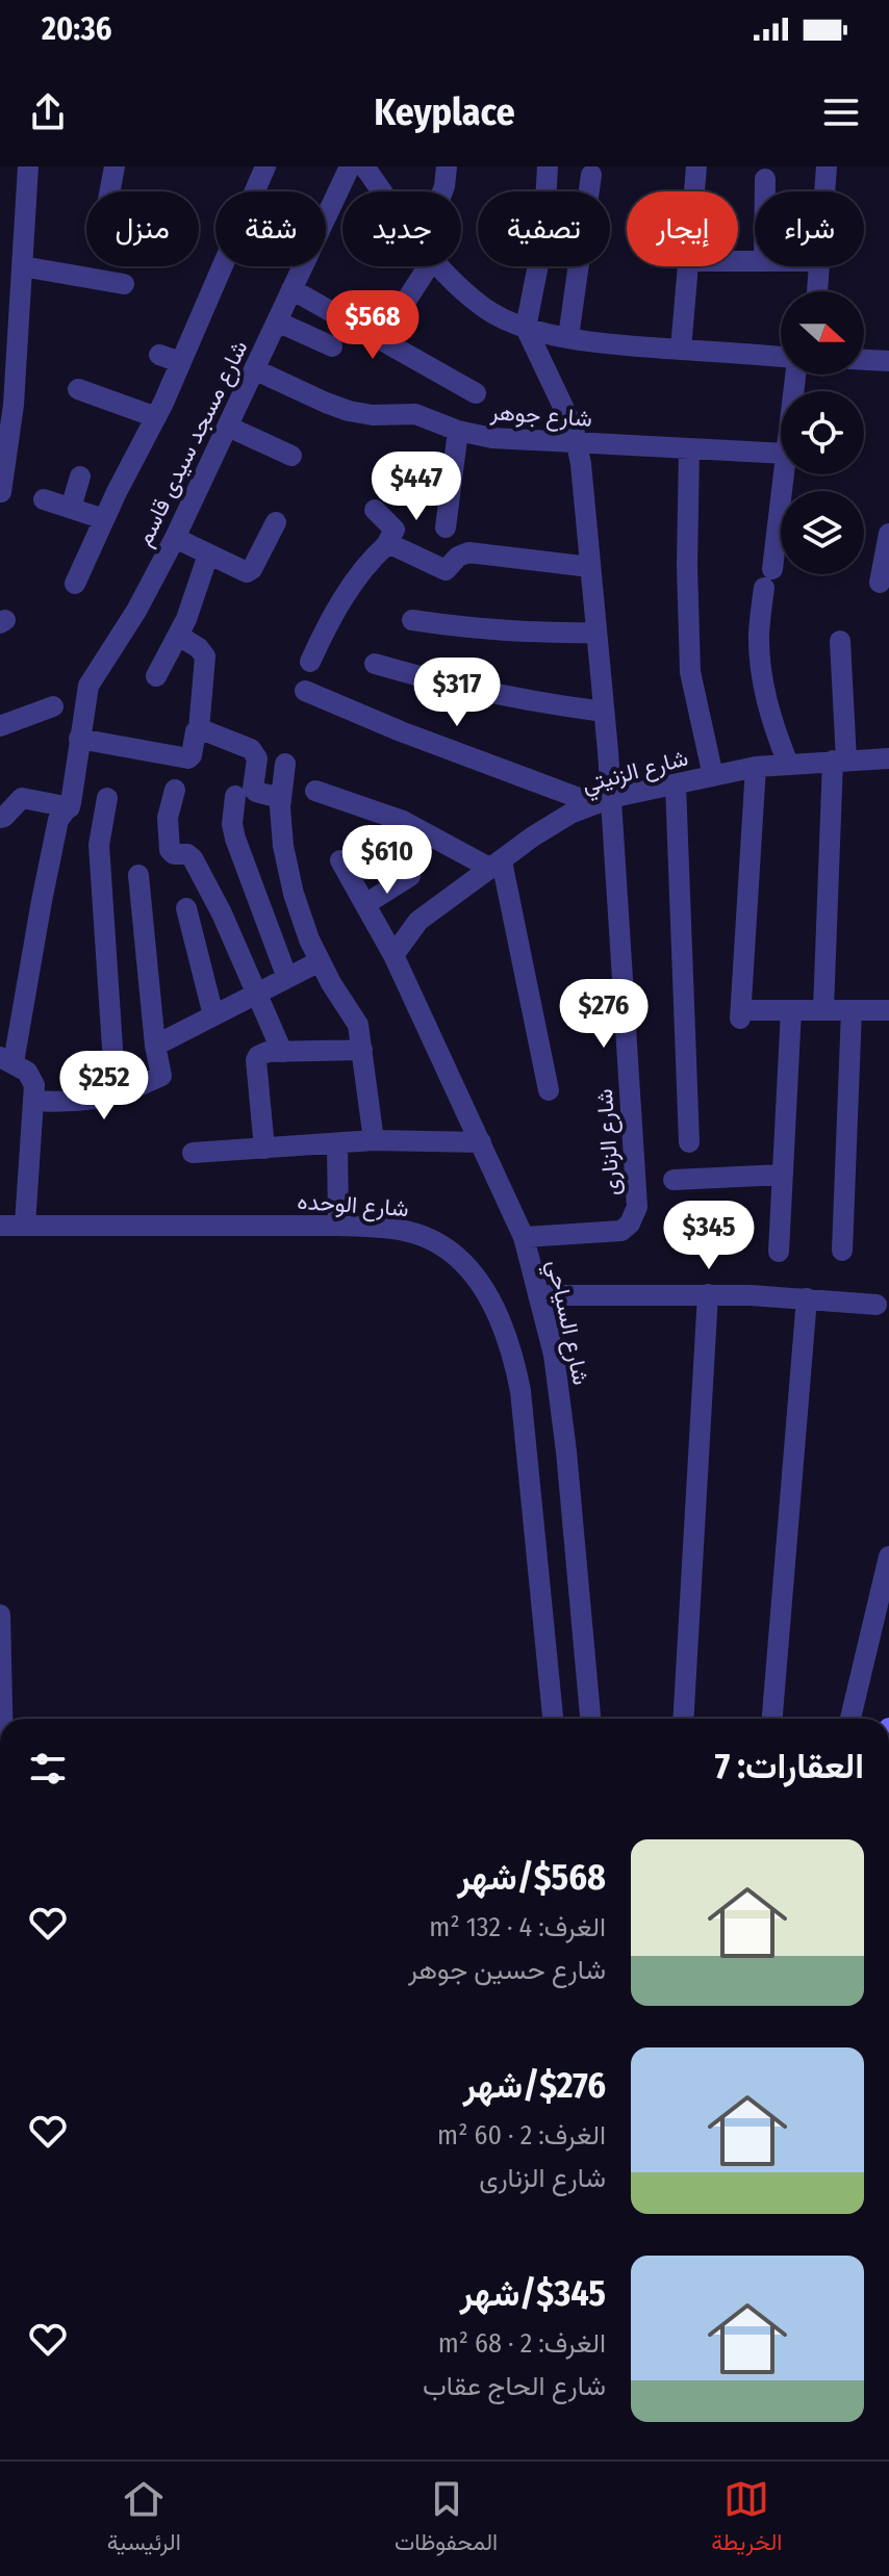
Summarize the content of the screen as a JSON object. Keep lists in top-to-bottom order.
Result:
{
  "streets": {
    "street": [
      "شارع جوهر",
      "شارع مسجد سيدى قاسم",
      "شارع الزنيتي",
      "شارع الزنارى",
      "شارع الوحده",
      "شارع السياحي"
    ]
  },
  "crossings": [
    ["شارع جوهر", "شارع مسجد سيدى قاسم"],
    ["شارع الزنيتي", "شارع الزنارى"],
    ["شارع الزنيتي", "شارع السياحي"],
    ["شارع الزنارى", "شارع السياحي"]
  ],
  "north": "right",
  "page": {
    "status": "20:36",
    "header": "Keyplace",
    "chip": [
      "شراء",
      "إيجار",
      "تصفية",
      "جديد",
      "شقة",
      "منزل"
    ],
    "price": [
      "$568",
      "$447",
      "$317",
      "$610",
      "$276",
      "$252",
      "$345"
    ],
    "heading": "العقارات: 7",
    "list": [
      {
        "name": "$568/شهر",
        "note": "الغرف: 4 · 132 m² · شارع حسين جوهر"
      },
      {
        "name": "$276/شهر",
        "note": "الغرف: 2 · 60 m² · شارع الزنارى"
      },
      {
        "name": "$345/شهر",
        "note": "الغرف: 2 · 68 m² · شارع الحاج عقاب"
      }
    ],
    "tabs": ["الخريطة", "المحفوظات", "الرئيسية"]
  }
}
